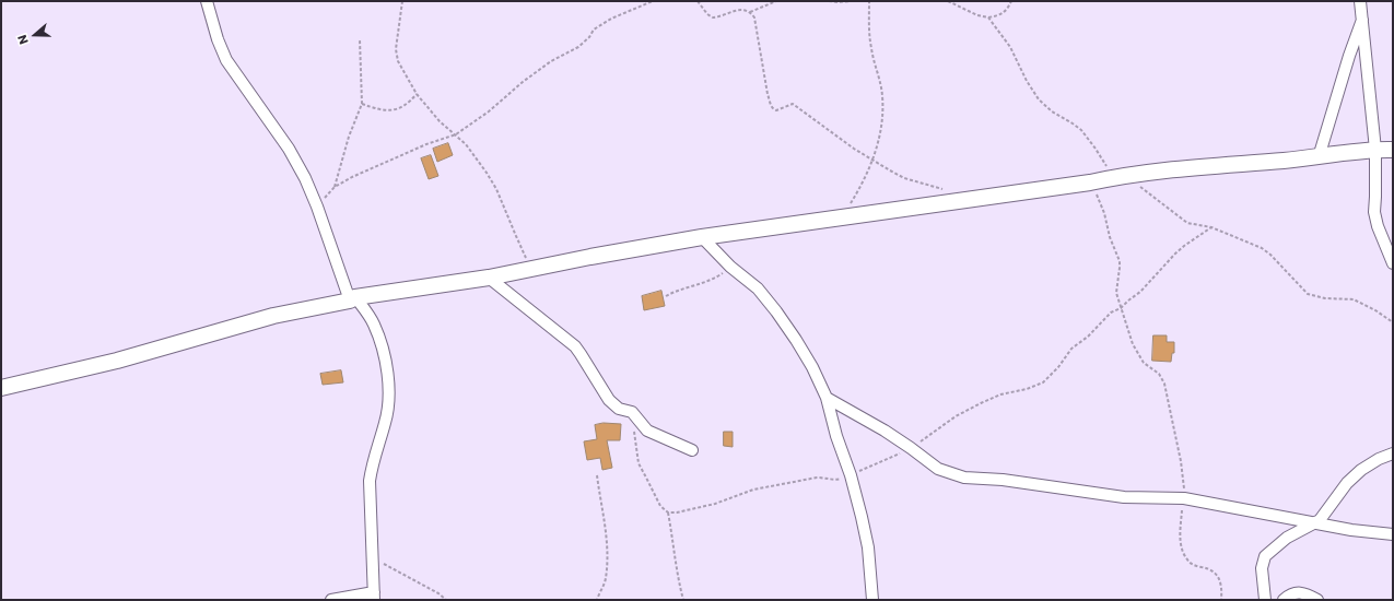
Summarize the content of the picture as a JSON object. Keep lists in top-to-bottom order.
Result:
{
  "north": "left"
}
